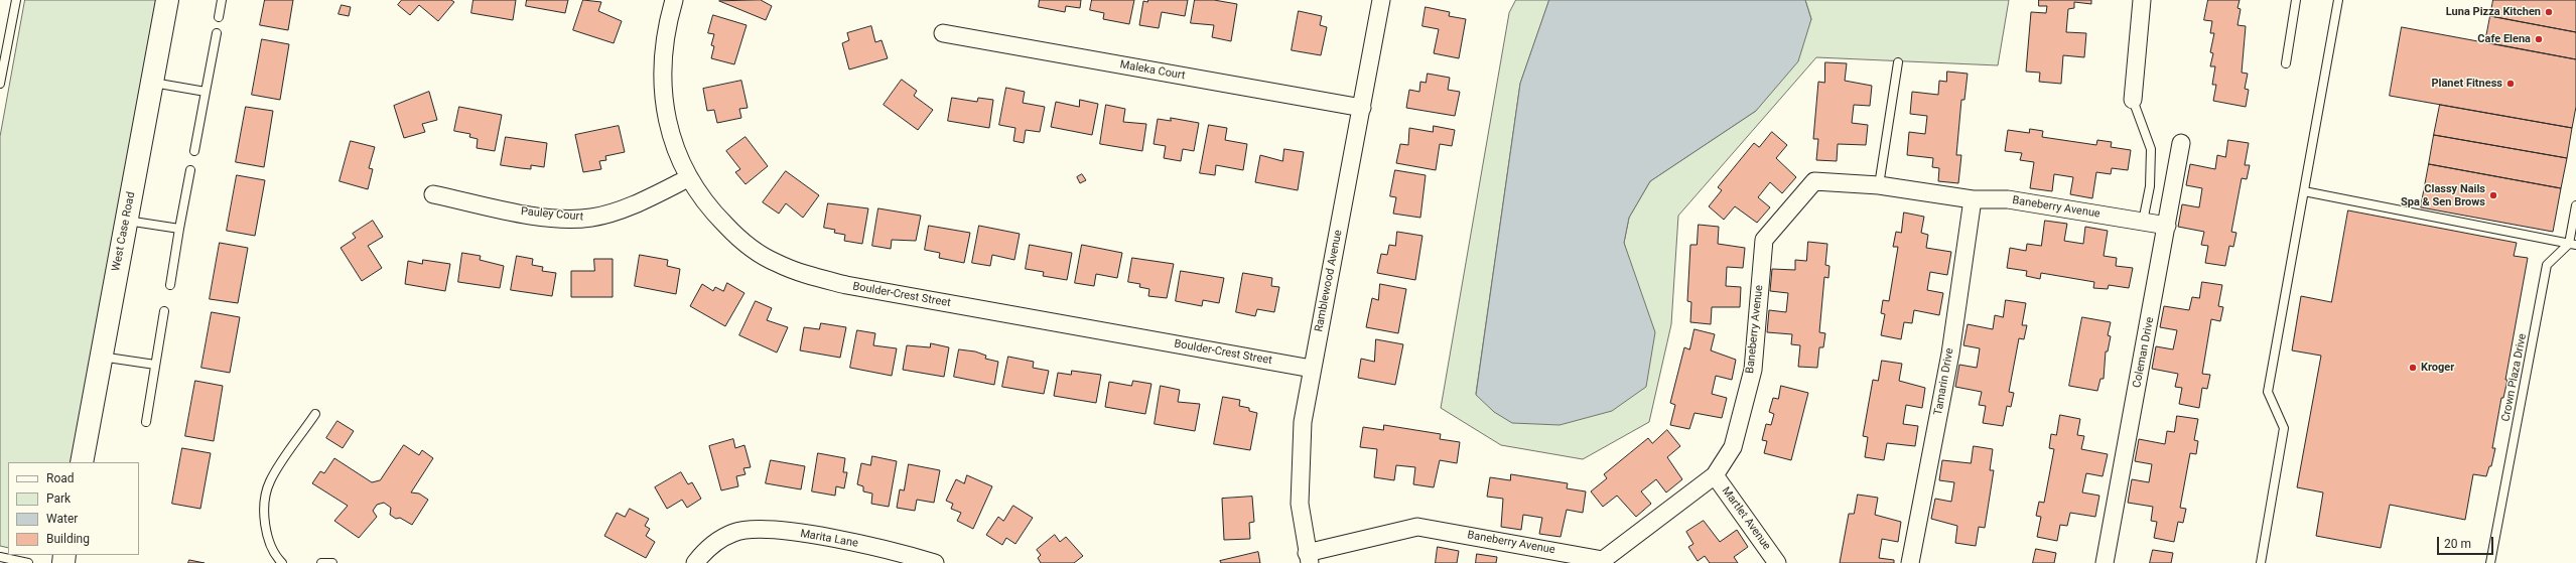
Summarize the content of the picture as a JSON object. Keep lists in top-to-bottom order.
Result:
{
  "streets": {
    "main road": ["West Case Road"],
    "street": [
      "Maleka Court",
      "Baneberry Avenue",
      "Pauley Court",
      "Ramblewood Avenue",
      "Boulder-Crest Street",
      "Coleman Drive",
      "Tamarin Drive",
      "Martlet Avenue",
      "Marita Lane"
    ],
    "lane": ["Crown Plaza Drive"]
  },
  "crossings": [
    ["Maleka Court", "Ramblewood Avenue"],
    ["Baneberry Avenue", "Ramblewood Avenue"],
    ["Baneberry Avenue", "Coleman Drive"],
    ["Baneberry Avenue", "Tamarin Drive"],
    ["Baneberry Avenue", "Martlet Avenue"],
    ["Pauley Court", "Boulder-Crest Street"],
    ["Ramblewood Avenue", "Boulder-Crest Street"]
  ],
  "places": [
    "Luna Pizza Kitchen",
    "Cafe Elena",
    "Planet Fitness",
    "Classy Nails Spa & Sen Brows",
    "Kroger"
  ],
  "legend": [
    "Road",
    "Park",
    "Water",
    "Building"
  ],
  "scale_bar": "20 m"
}
